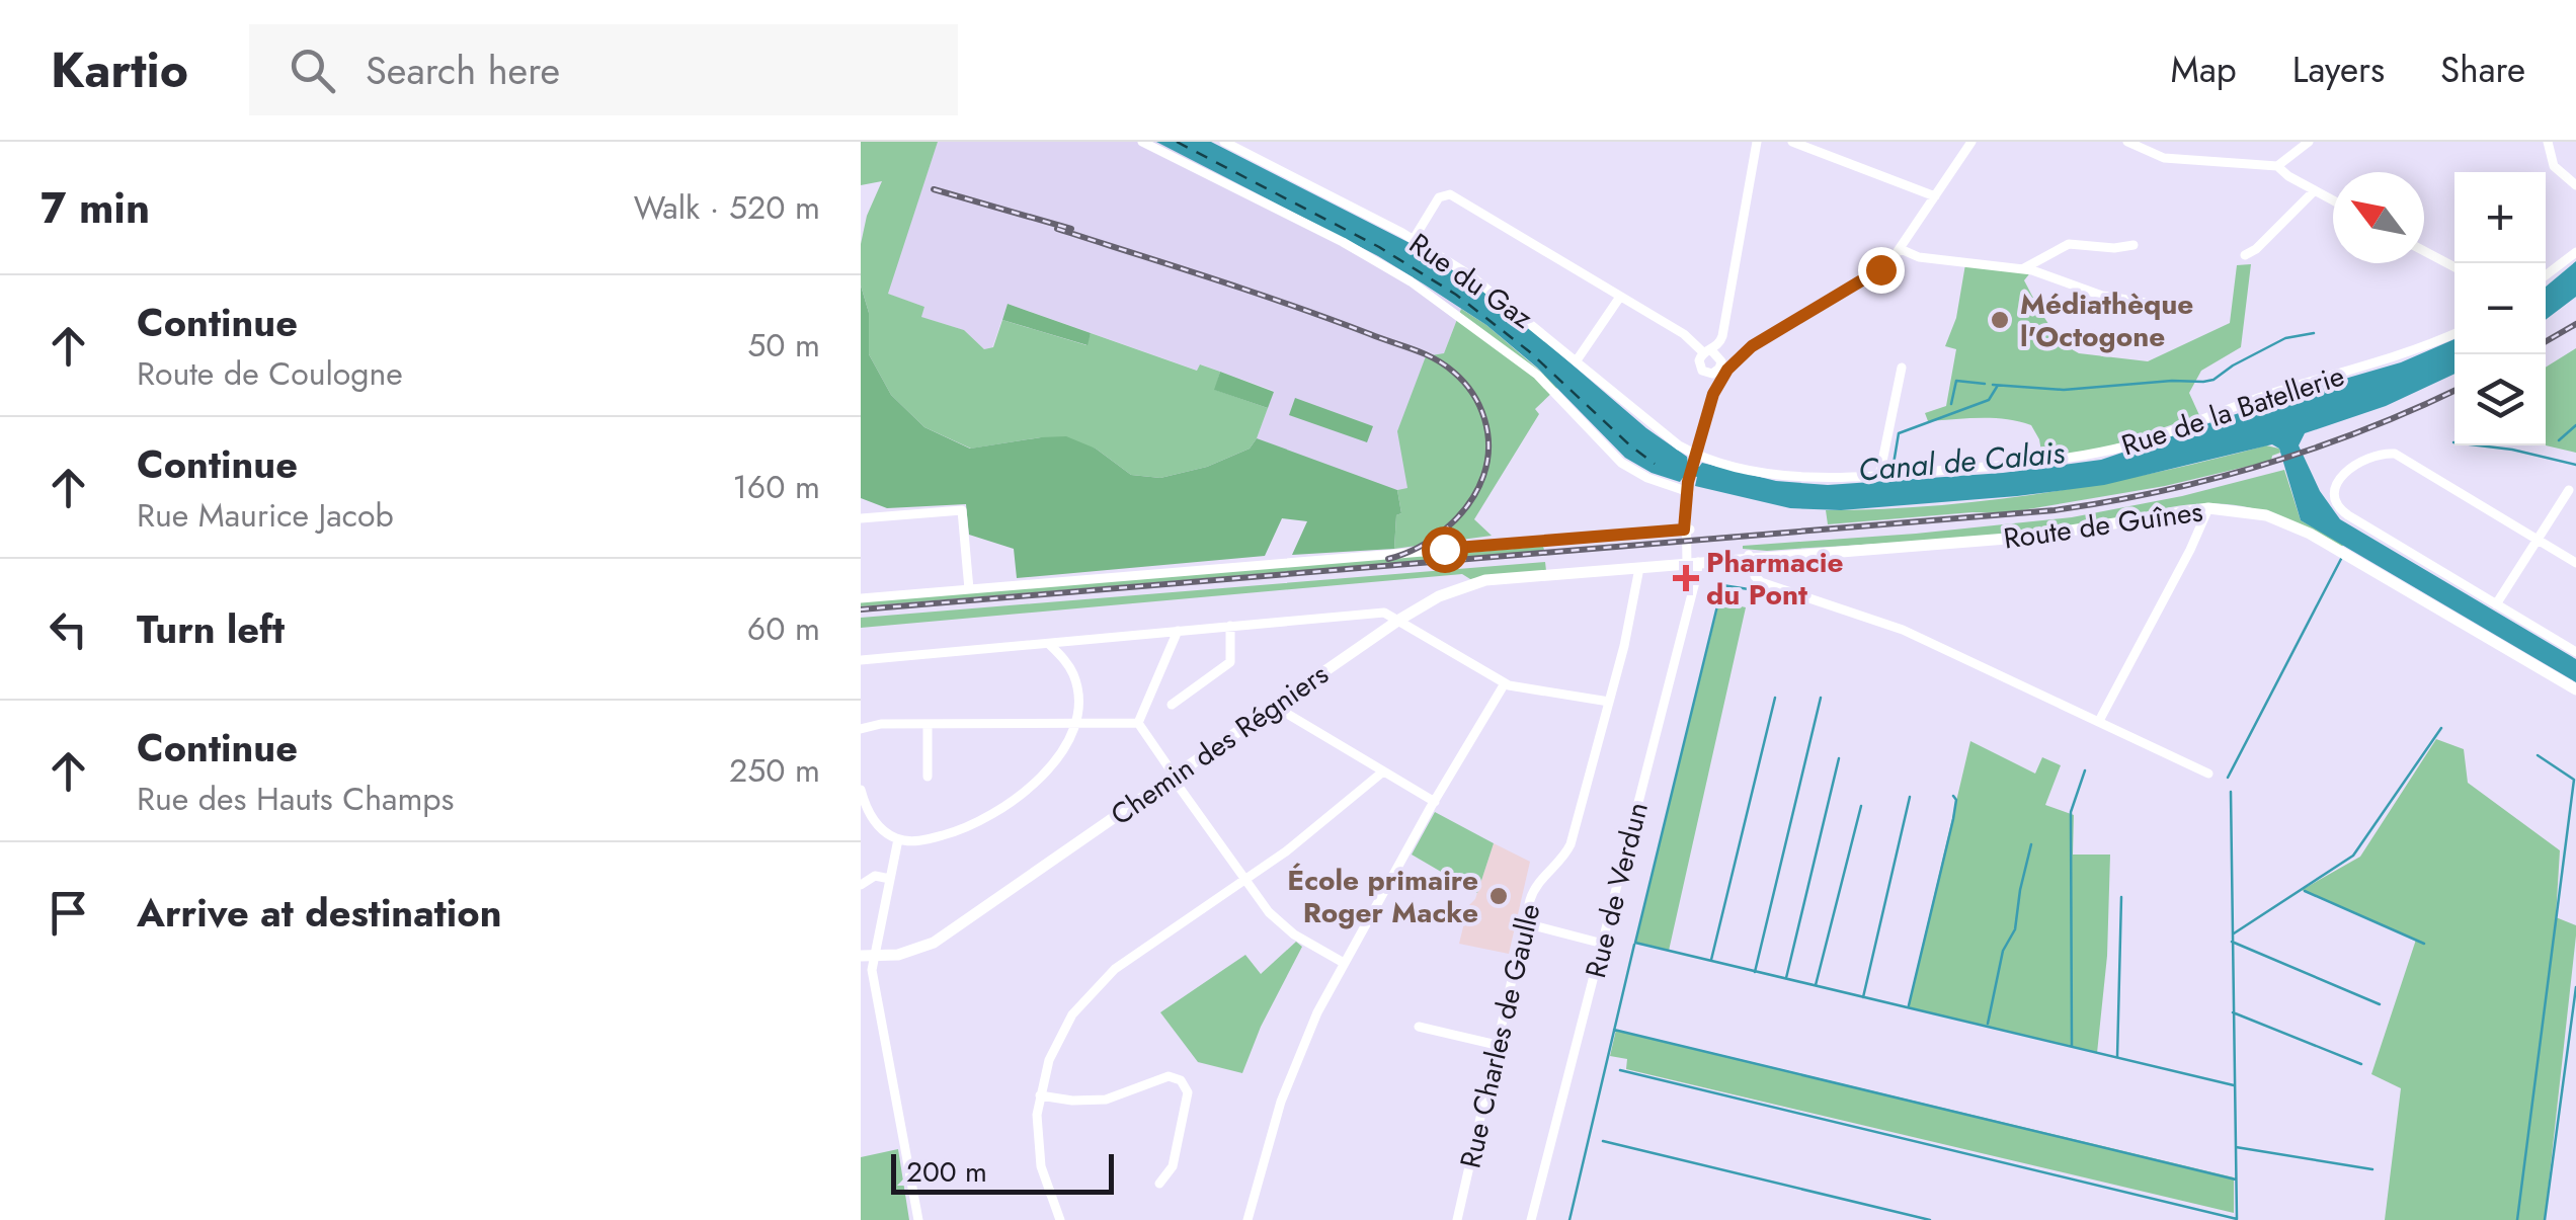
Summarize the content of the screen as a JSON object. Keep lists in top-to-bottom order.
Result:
{
  "streets": {
    "main road": ["Route de Guînes", "Chemin des Régniers"],
    "street": [
      "Rue du Gaz",
      "Rue de la Batellerie",
      "Rue de Verdun",
      "Rue Charles de Gaulle"
    ]
  },
  "crossings": [
    ["Rue du Gaz", "Rue de la Batellerie"],
    ["Route de Guînes", "Chemin des Régniers"],
    ["Route de Guînes", "Rue de Verdun"],
    ["Chemin des Régniers", "Rue de Verdun"],
    ["Chemin des Régniers", "Rue Charles de Gaulle"]
  ],
  "water": ["Canal de Calais"],
  "places": {
    "other": ["Médiathèque l'Octogone", "École primaire Roger Macke"],
    "health": ["Pharmacie du Pont"]
  },
  "scale_bar": "200 m",
  "north": "top left",
  "page": {
    "header": "Kartio",
    "search": "Search here",
    "nav": ["Map", "Layers", "Share"],
    "heading": ["7 min", "Walk · 520 m"],
    "map_buttons": ["+", "−"],
    "list": [
      ["Continue", "Route de Coulogne", "50 m"],
      ["Continue", "Rue Maurice Jacob", "160 m"],
      ["Turn left", "60 m"],
      ["Continue", "Rue des Hauts Champs", "250 m"],
      "Arrive at destination"
    ],
    "scale": "200 m"
  }
}
